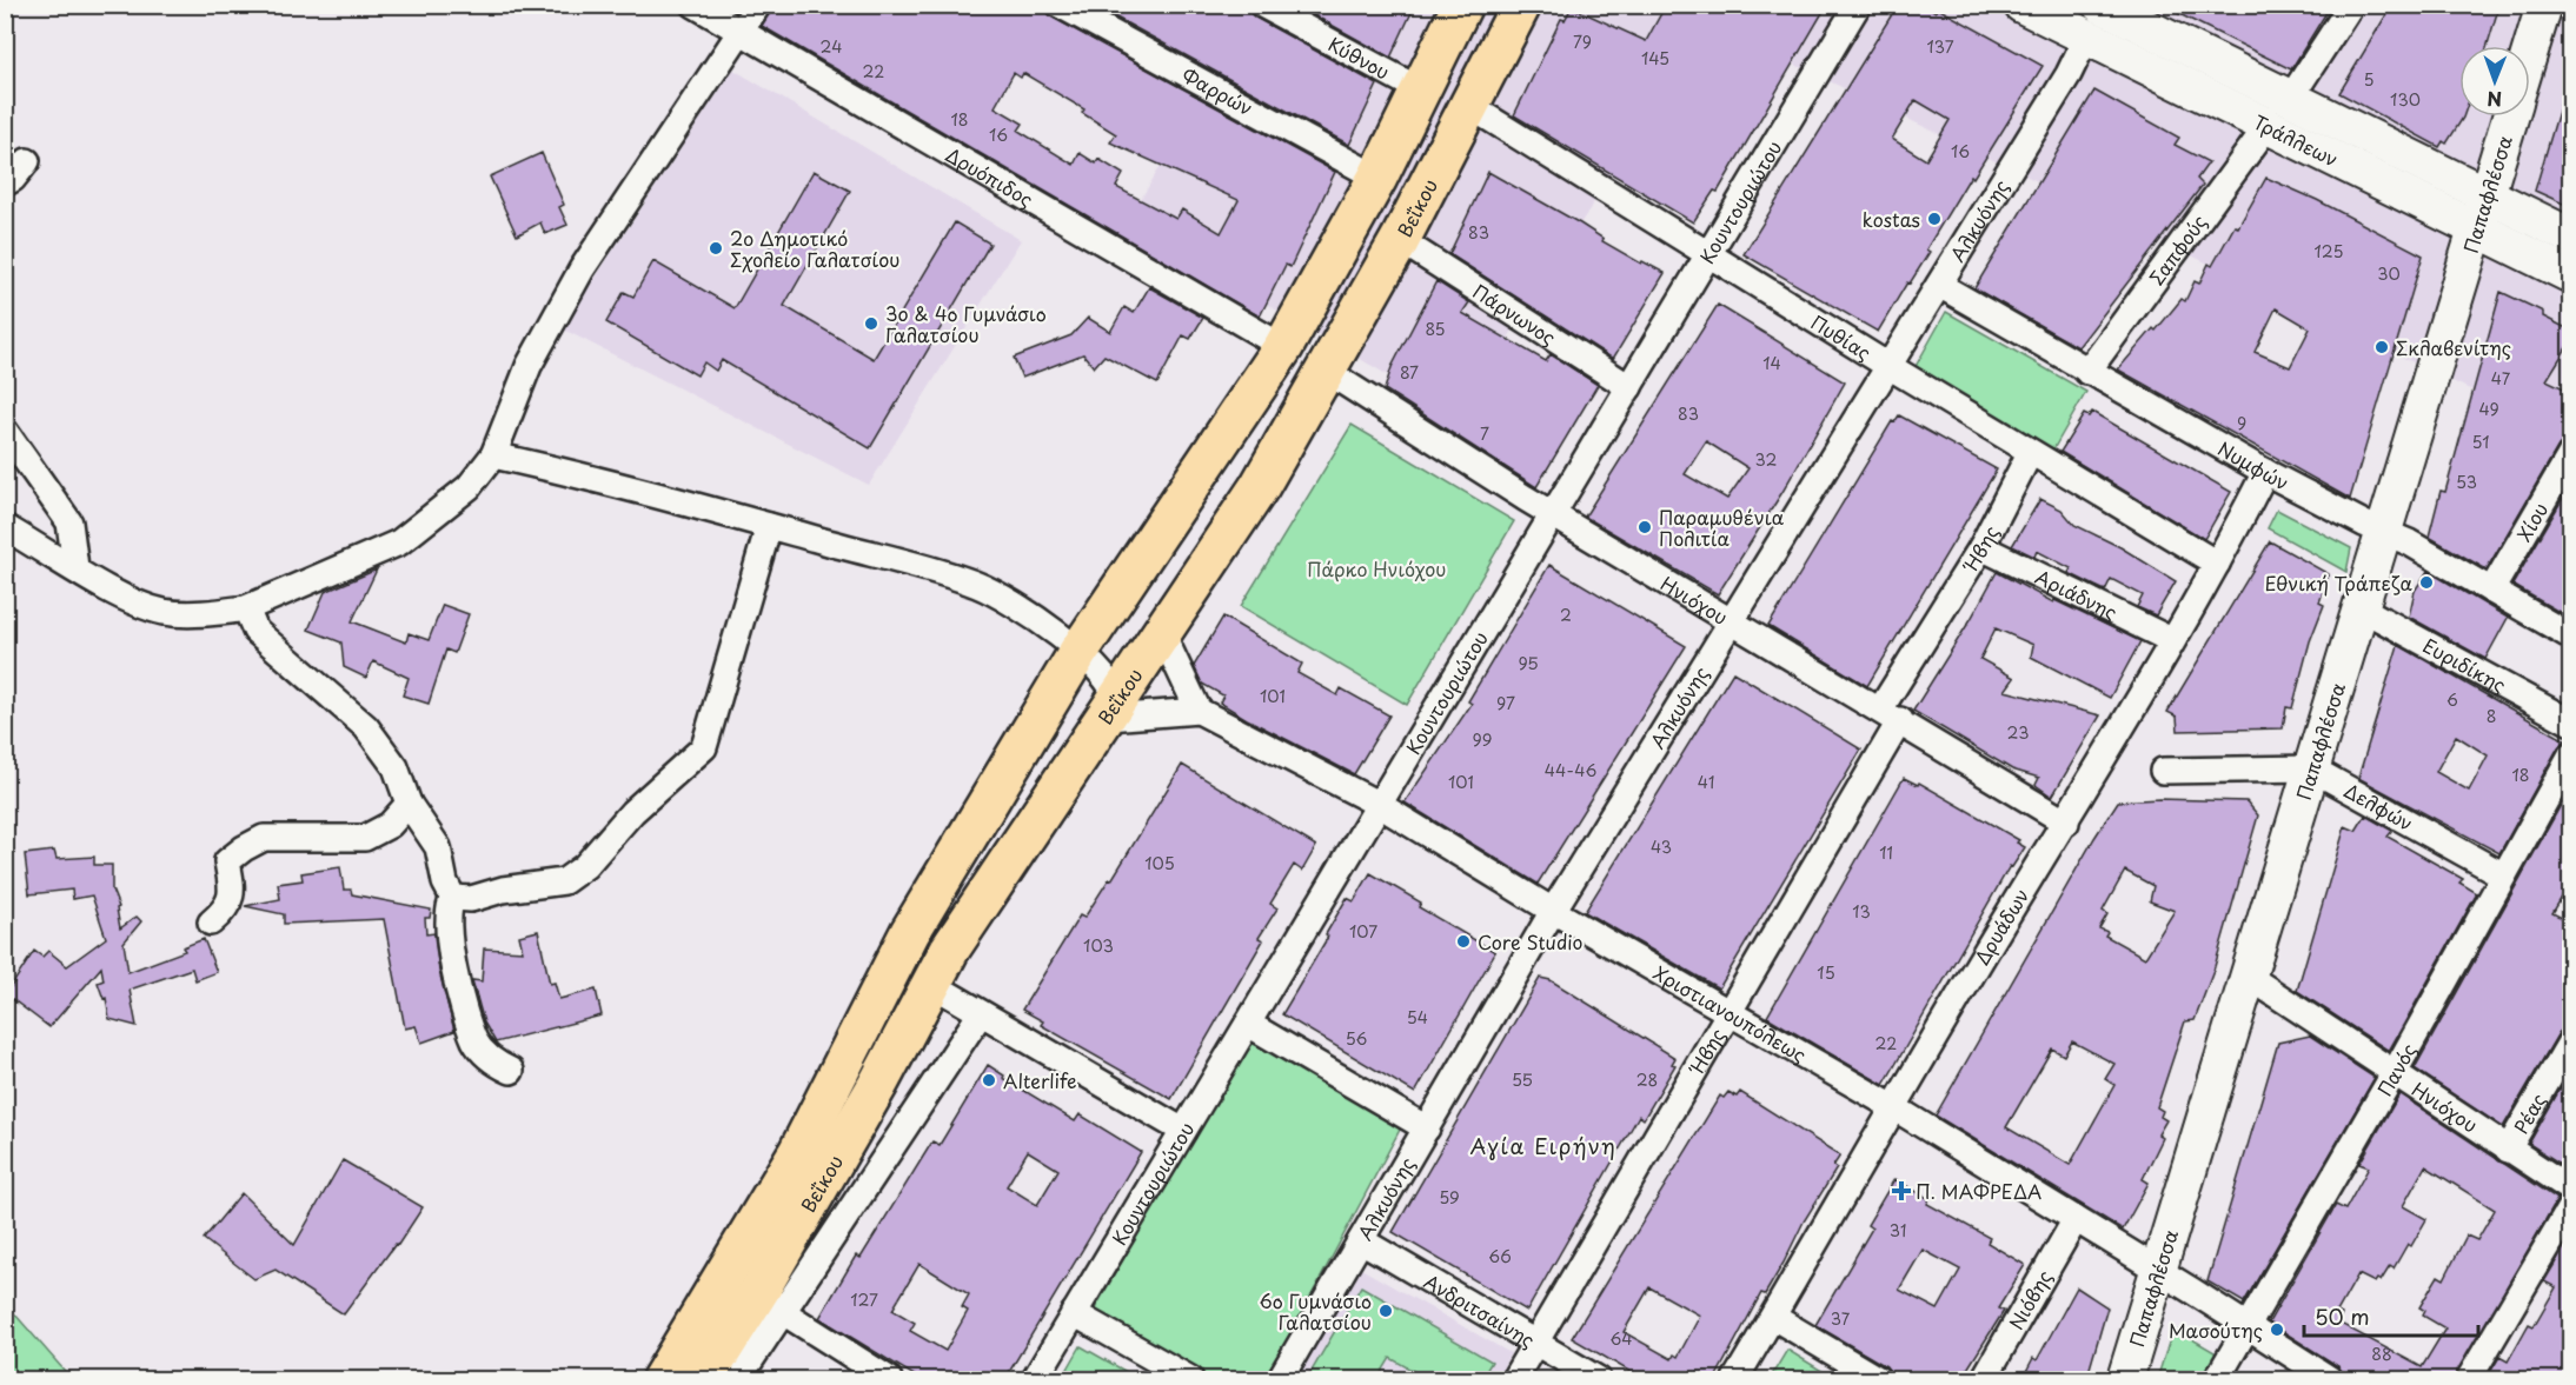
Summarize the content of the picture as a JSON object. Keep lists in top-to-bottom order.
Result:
{
  "streets": {
    "main road": ["Βεΐκου"],
    "street": [
      "Κύθνου",
      "Φαρρών",
      "Τράλλεων",
      "Δρυόπιδος",
      "Παπαφλέσσα",
      "Κουντουριώτου",
      "Αλκυόνης",
      "Σαπφούς",
      "Πάρνωνος",
      "Πυθίας",
      "Νυμφών",
      "Χίου",
      "Ήβης",
      "Αριάδνης",
      "Ηνιόχου",
      "Ευριδίκης",
      "Δελφών",
      "Δρυάδων",
      "Χριστιανουπόλεως",
      "Πανός",
      "Ρέας",
      "Νιόβης",
      "Ανδριτσαίνης"
    ]
  },
  "crossings": [
    ["Κύθνου", "Βεΐκου"],
    ["Φαρρών", "Βεΐκου"],
    ["Τράλλεων", "Παπαφλέσσα"],
    ["Τράλλεων", "Αλκυόνης"],
    ["Τράλλεων", "Σαπφούς"],
    ["Δρυόπιδος", "Βεΐκου"],
    ["Παπαφλέσσα", "Νυμφών"],
    ["Παπαφλέσσα", "Ηνιόχου"],
    ["Παπαφλέσσα", "Ευριδίκης"],
    ["Παπαφλέσσα", "Δελφών"],
    ["Παπαφλέσσα", "Χριστιανουπόλεως"],
    ["Κουντουριώτου", "Πάρνωνος"],
    ["Κουντουριώτου", "Πυθίας"],
    ["Κουντουριώτου", "Ηνιόχου"],
    ["Κουντουριώτου", "Χριστιανουπόλεως"],
    ["Βεΐκου", "Πάρνωνος"],
    ["Βεΐκου", "Πυθίας"],
    ["Βεΐκου", "Ηνιόχου"],
    ["Αλκυόνης", "Πυθίας"],
    ["Αλκυόνης", "Νυμφών"],
    ["Αλκυόνης", "Ηνιόχου"],
    ["Αλκυόνης", "Χριστιανουπόλεως"],
    ["Αλκυόνης", "Ανδριτσαίνης"],
    ["Σαπφούς", "Νυμφών"],
    ["Πυθίας", "Ήβης"],
    ["Πυθίας", "Δρυάδων"],
    ["Νυμφών", "Χίου"],
    ["Νυμφών", "Δρυάδων"],
    ["Ήβης", "Αριάδνης"],
    ["Ήβης", "Ηνιόχου"],
    ["Ήβης", "Χριστιανουπόλεως"],
    ["Ήβης", "Ανδριτσαίνης"],
    ["Αριάδνης", "Δρυάδων"],
    ["Ηνιόχου", "Δρυάδων"],
    ["Ηνιόχου", "Πανός"],
    ["Ηνιόχου", "Ρέας"],
    ["Δελφών", "Πανός"],
    ["Δρυάδων", "Χριστιανουπόλεως"],
    ["Χριστιανουπόλεως", "Πανός"],
    ["Χριστιανουπόλεως", "Νιόβης"]
  ],
  "districts": ["Αγία Ειρήνη"],
  "parks": ["Πάρκο Ηνιόχου"],
  "places": {
    "other": [
      "kostas",
      "2ο Δημοτικό Σχολείο Γαλατσίου",
      "3ο & 4ο Γυμνάσιο Γαλατσίου",
      "Σκλαβενίτης",
      "Παραμυθένια Πολιτία",
      "Εθνική Τράπεζα",
      "Core Studio",
      "Alterlife",
      "6ο Γυμνάσιο Γαλατσίου",
      "Μασούτης"
    ],
    "health": ["Π. ΜΑΦΡΕΔΑ"]
  },
  "house_numbers": [
    "79",
    "24",
    "137",
    "145",
    "22",
    "5",
    "130",
    "18",
    "16",
    "16",
    "83",
    "125",
    "30",
    "85",
    "14",
    "87",
    "47",
    "49",
    "83",
    "9",
    "7",
    "51",
    "32",
    "53",
    "2",
    "95",
    "101",
    "6",
    "97",
    "8",
    "23",
    "99",
    "44-46",
    "18",
    "101",
    "41",
    "43",
    "11",
    "105",
    "13",
    "107",
    "103",
    "15",
    "54",
    "56",
    "22",
    "55",
    "28",
    "59",
    "31",
    "66",
    "127",
    "37",
    "64",
    "88"
  ],
  "scale_bar": "50 m",
  "north": "bottom"
}
